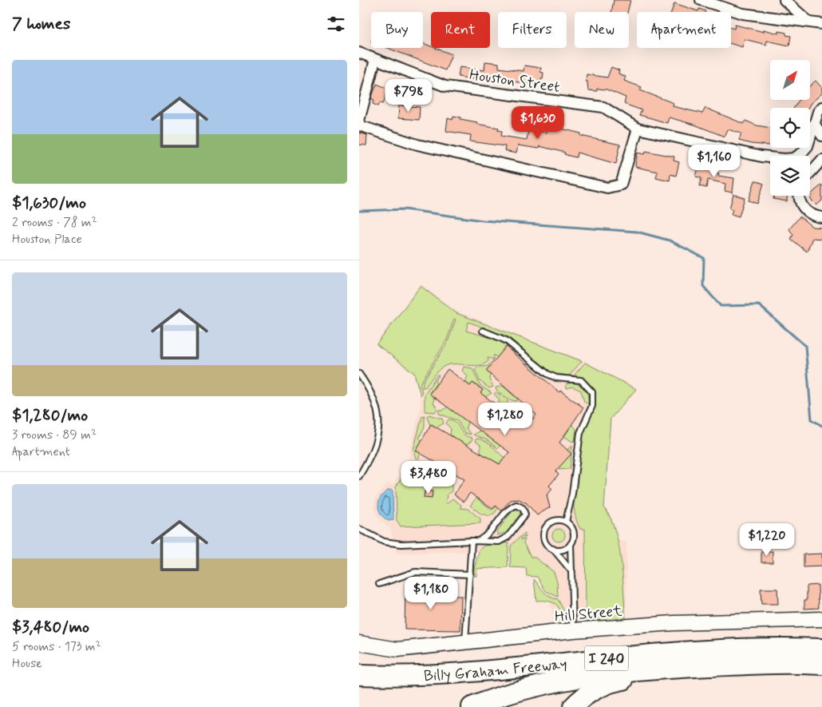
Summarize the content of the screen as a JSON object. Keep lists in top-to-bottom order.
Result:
{
  "streets": {
    "highway": ["I 240", "Billy Graham Freeway"],
    "street": ["Houston Street", "Hill Street"]
  },
  "north": "top right",
  "page": {
    "heading": "7 homes",
    "chip": [
      "Buy",
      "Rent",
      "Filters",
      "New",
      "Apartment"
    ],
    "list": [
      {
        "name": "$1,630/mo",
        "note": "2 rooms · 78 m² · Houston Place"
      },
      {
        "name": "$1,280/mo",
        "note": "3 rooms · 89 m² · Apartment"
      },
      {
        "name": "$3,480/mo",
        "note": "5 rooms · 173 m² · House"
      }
    ],
    "price": [
      "$798",
      "$1,630",
      "$1,160",
      "$1,280",
      "$3,480",
      "$1,220",
      "$1,180"
    ]
  }
}
